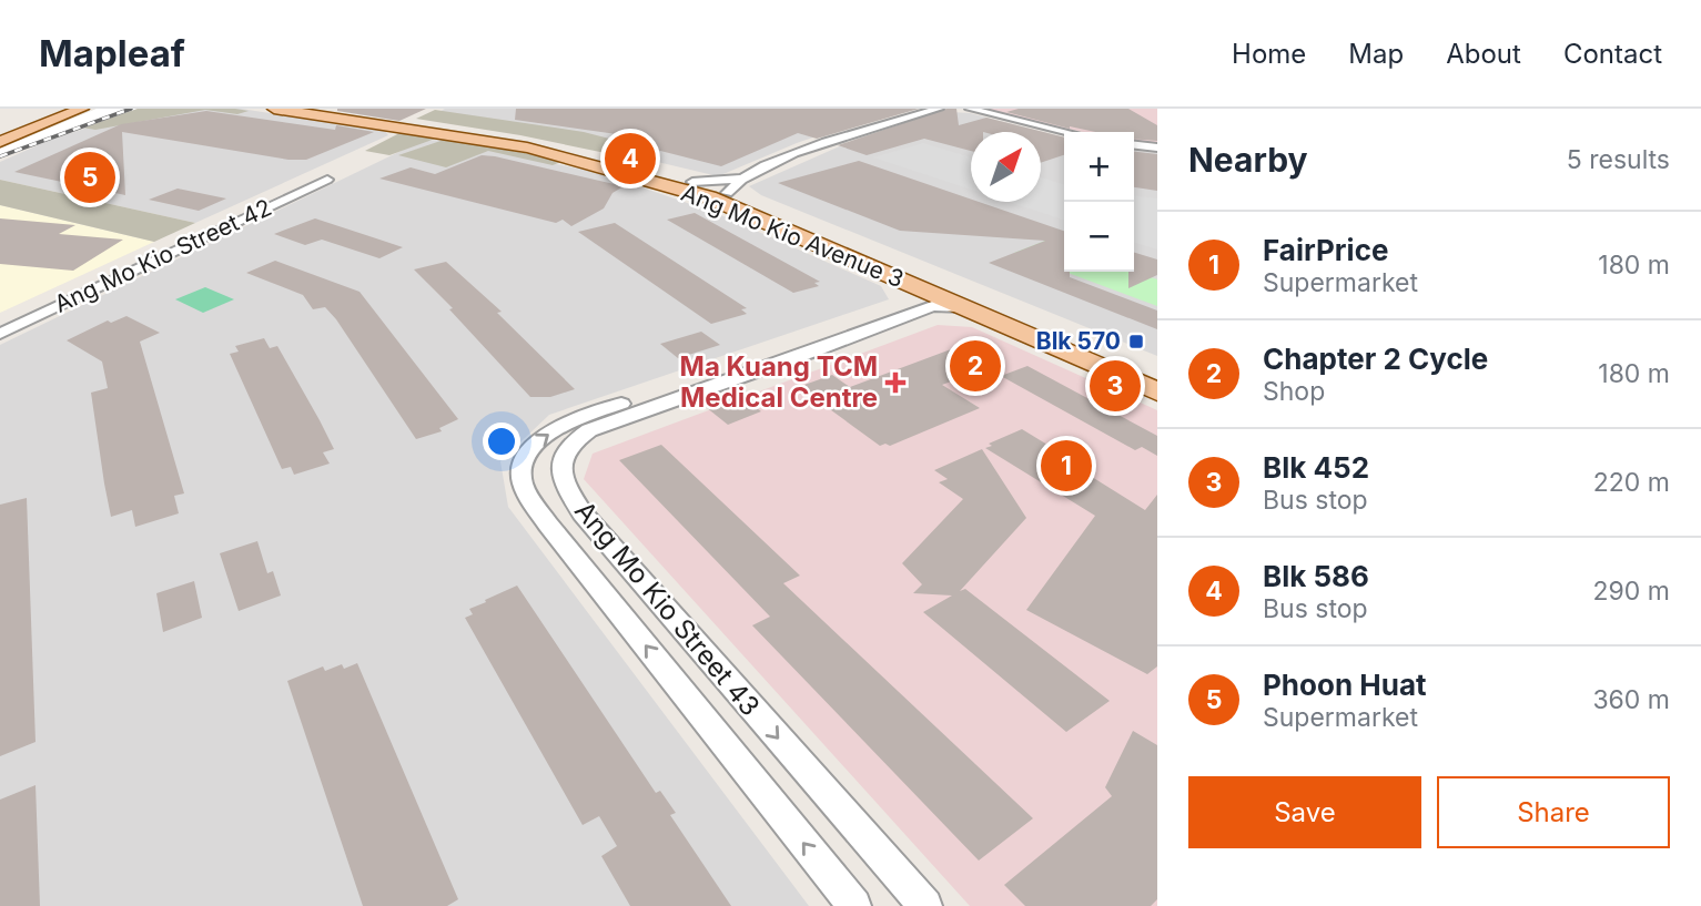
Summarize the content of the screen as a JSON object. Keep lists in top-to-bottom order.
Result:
{
  "streets": {
    "main road": ["Ang Mo Kio Avenue 3"],
    "street": ["Ang Mo Kio Street 42", "Ang Mo Kio Street 43"]
  },
  "crossings": [
    ["Ang Mo Kio Avenue 3", "Ang Mo Kio Street 43"]
  ],
  "places": {
    "transit": ["Blk 570"],
    "health": ["Ma Kuang TCM Medical Centre"]
  },
  "north": "top right",
  "page": {
    "header": "Mapleaf",
    "nav": [
      "Home",
      "Map",
      "About",
      "Contact"
    ],
    "heading": ["Nearby", "5 results"],
    "pins": [
      "4",
      "5",
      "2",
      "3",
      "1"
    ],
    "map_buttons": ["+", "−"],
    "list": [
      {
        "mark": "1",
        "name": "FairPrice",
        "note": "Supermarket",
        "value": "180 m"
      },
      {
        "mark": "2",
        "name": "Chapter 2 Cycle",
        "note": "Shop",
        "value": "180 m"
      },
      {
        "mark": "3",
        "name": "Blk 452",
        "note": "Bus stop",
        "value": "220 m"
      },
      {
        "mark": "4",
        "name": "Blk 586",
        "note": "Bus stop",
        "value": "290 m"
      },
      {
        "mark": "5",
        "name": "Phoon Huat",
        "note": "Supermarket",
        "value": "360 m"
      }
    ],
    "buttons": ["Save", "Share"]
  }
}
